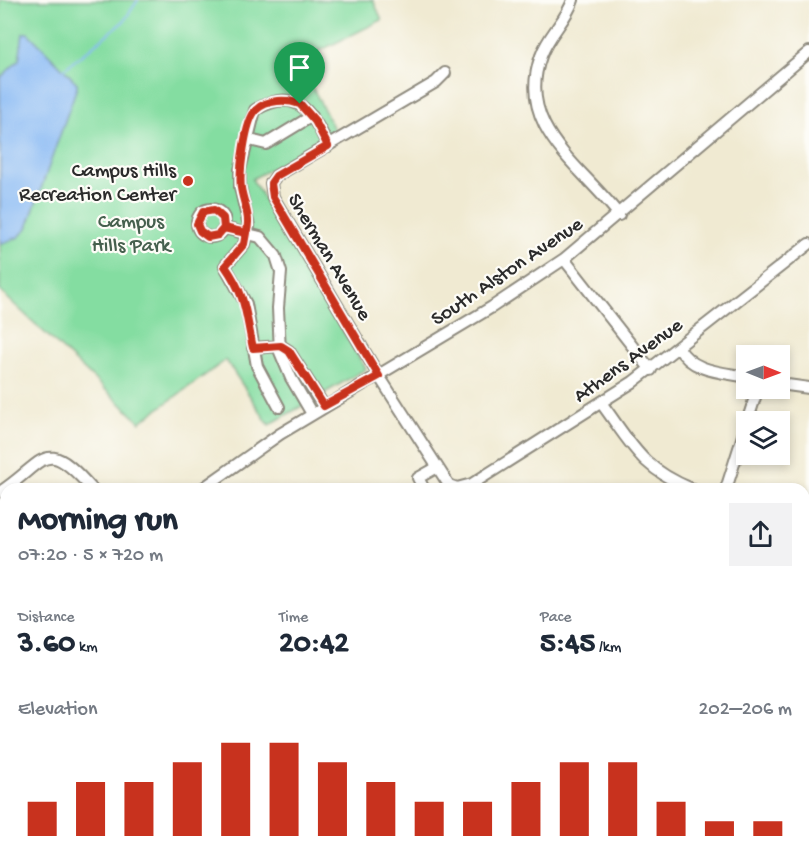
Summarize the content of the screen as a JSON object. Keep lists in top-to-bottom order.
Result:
{
  "streets": {
    "street": ["Sherman Avenue", "South Alston Avenue", "Athens Avenue"]
  },
  "crossings": [
    ["Sherman Avenue", "South Alston Avenue"]
  ],
  "parks": ["Campus Hills Park"],
  "places": ["Campus Hills Recreation Center"],
  "north": "right",
  "page": {
    "heading": ["Morning run", "07:20 · 5 × 720 m"],
    "stats": [
      ["Distance", "3.60 km"],
      ["Time", "20:42"],
      ["Pace", "5:45 /km"]
    ],
    "chart": ["Elevation", "202–206 m"]
  }
}
